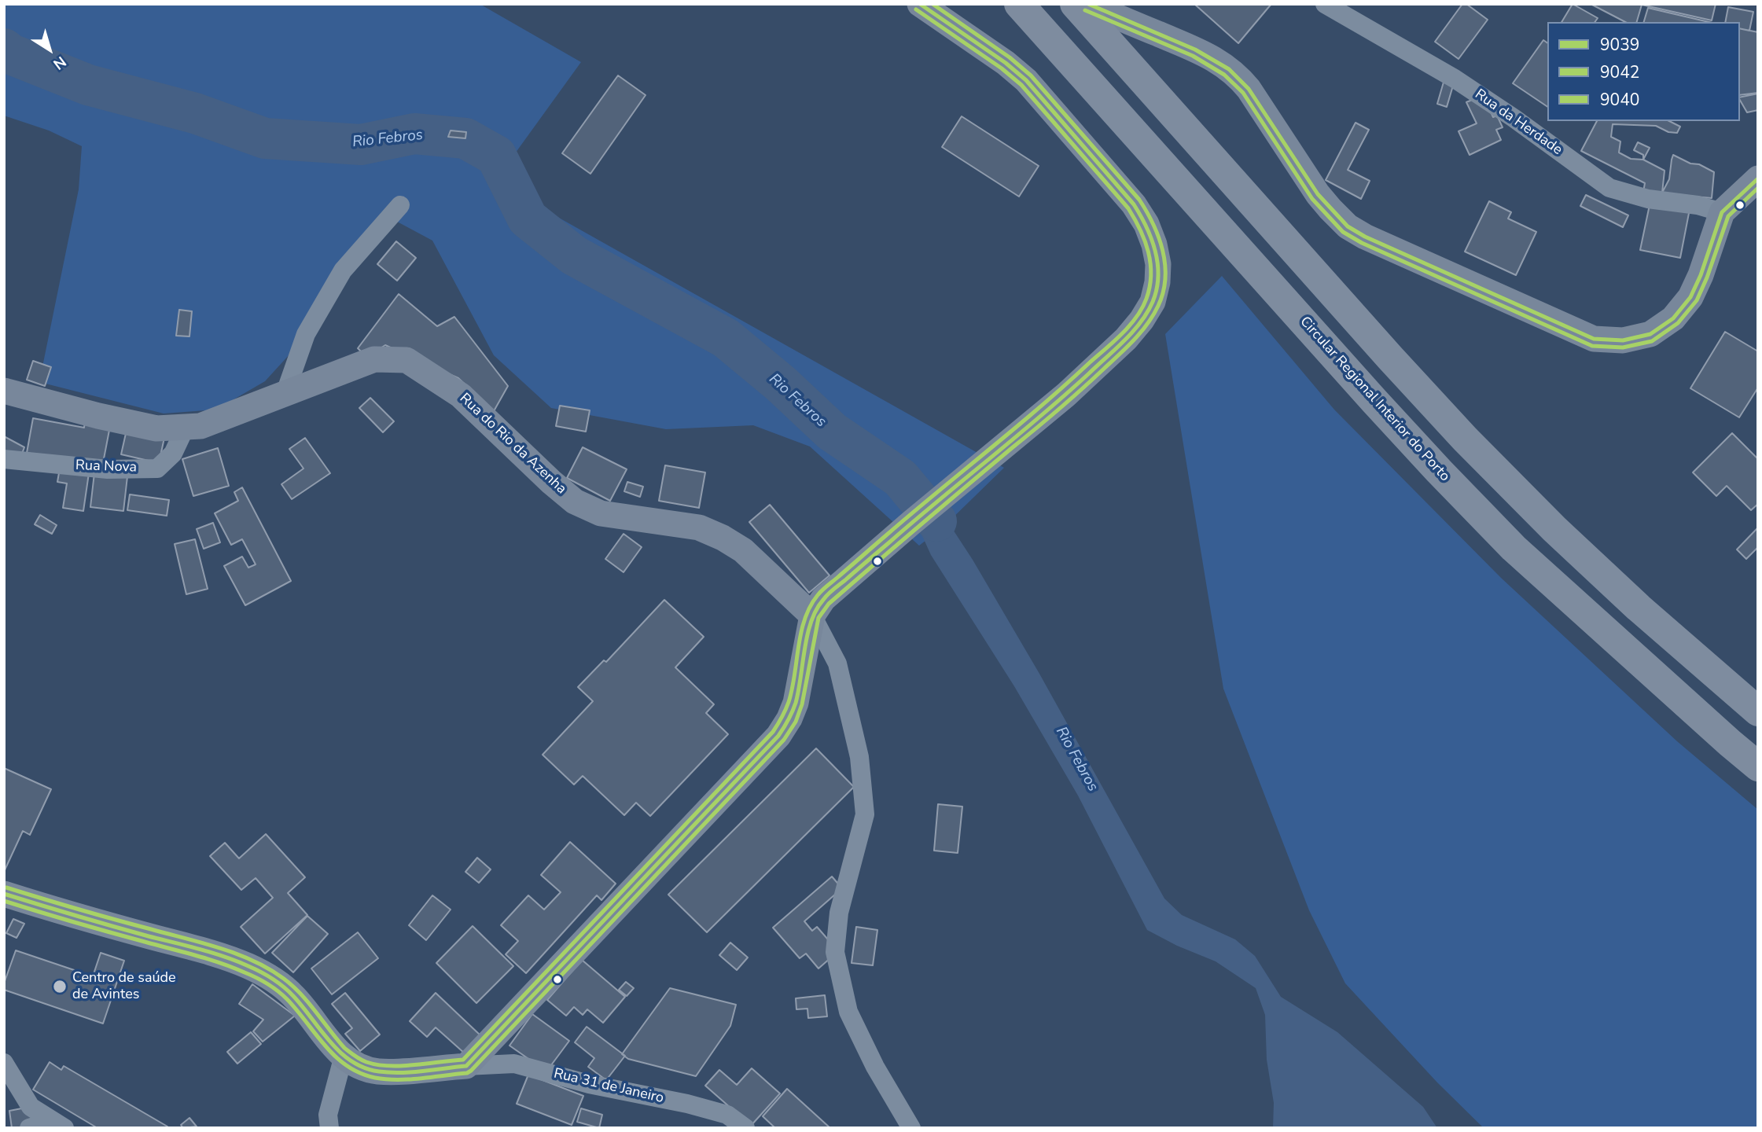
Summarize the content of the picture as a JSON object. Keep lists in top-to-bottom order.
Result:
{
  "streets": {
    "highway": ["Circular Regional Interior do Porto"],
    "street": [
      "Rua da Herdade",
      "Rua do Rio da Azenha",
      "Rua Nova",
      "Rua 31 de Janeiro"
    ]
  },
  "crossings": [
    ["Rua do Rio da Azenha", "Rua Nova"]
  ],
  "water": ["Rio Febros"],
  "places": ["Centro de saúde de Avintes"],
  "lines": ["transit line 9039", "transit line 9042", "transit line 9040"],
  "legend": ["9039", "9042", "9040"],
  "north": "bottom right"
}
